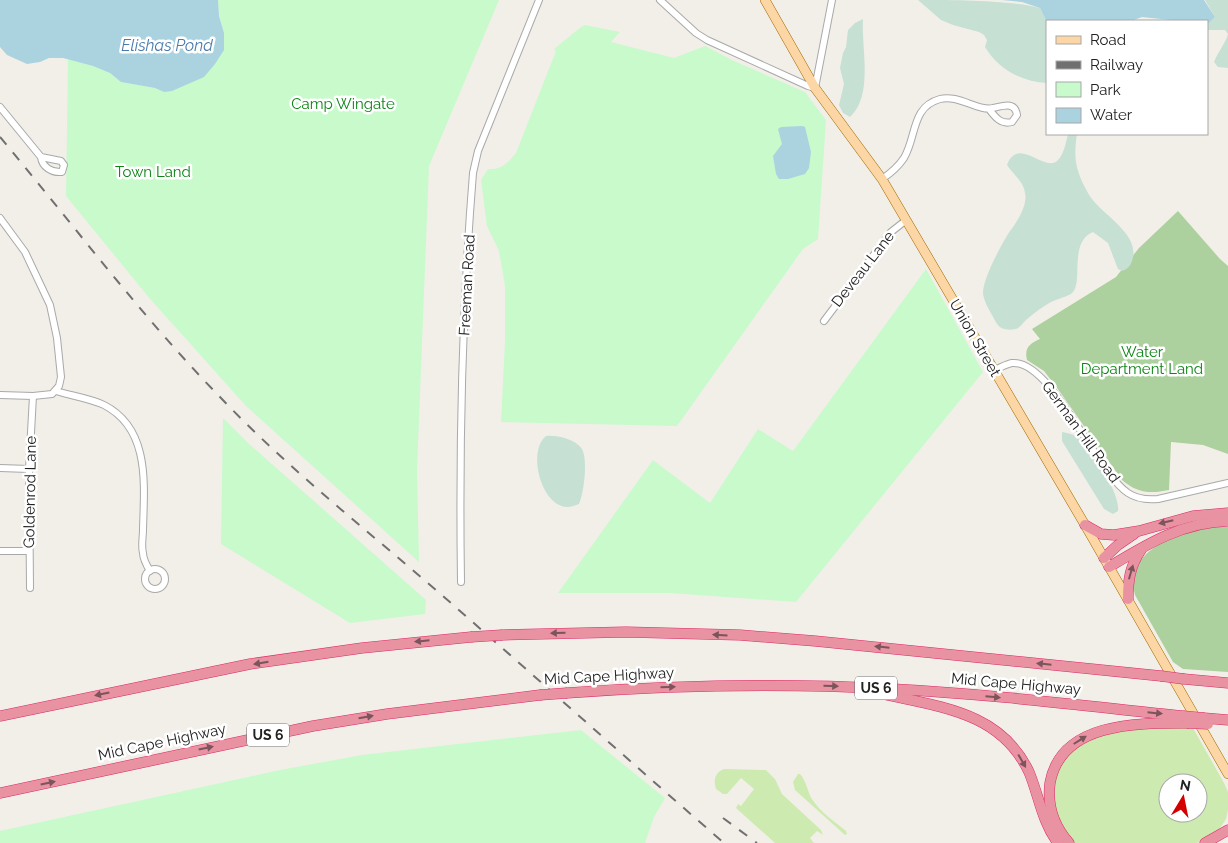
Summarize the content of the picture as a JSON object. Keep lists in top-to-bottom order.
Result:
{
  "streets": {
    "highway": ["Mid Cape Highway", "US 6"],
    "main road": ["Union Street"],
    "street": [
      "Deveau Lane",
      "Freeman Road",
      "German Hill Road",
      "Goldenrod Lane"
    ]
  },
  "crossings": [
    ["Deveau Lane", "Union Street"],
    ["Union Street", "German Hill Road"],
    ["Union Street", "Mid Cape Highway"]
  ],
  "water": ["Elishas Pond"],
  "parks": ["Camp Wingate", "Town Land", "Water Department Land"],
  "legend": [
    "Road",
    "Railway",
    "Park",
    "Water"
  ],
  "north": "top"
}
